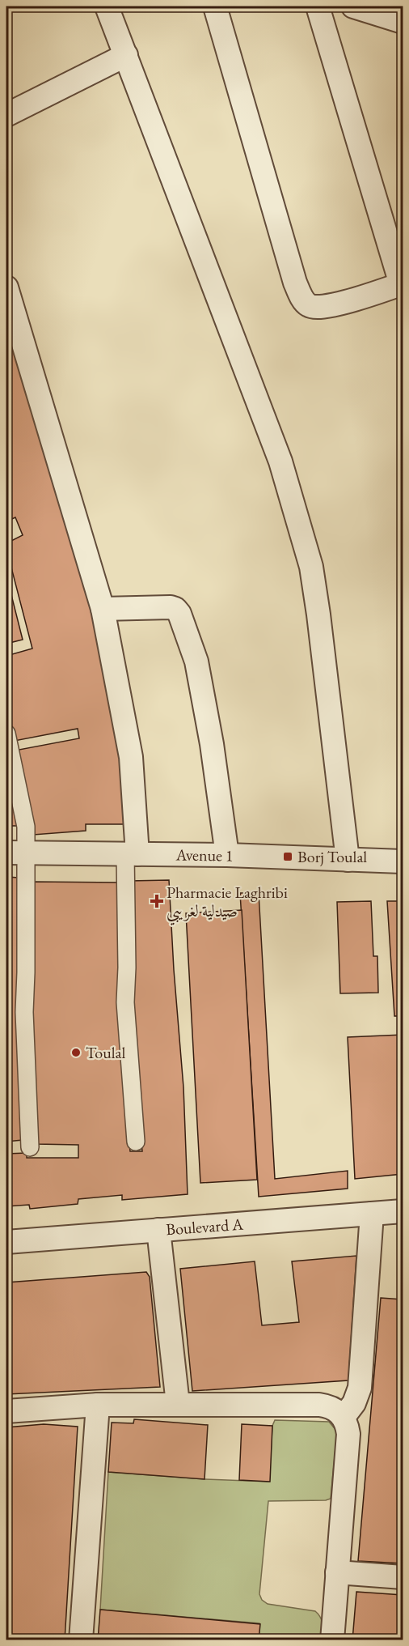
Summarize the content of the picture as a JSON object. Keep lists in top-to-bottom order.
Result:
{
  "streets": {
    "street": ["Avenue 1", "Boulevard A"]
  },
  "places": {
    "transit": ["Borj Toulal"],
    "health": ["Pharmacie Laghribi صيدلية لغريبي"],
    "other": ["Toulal"]
  }
}
